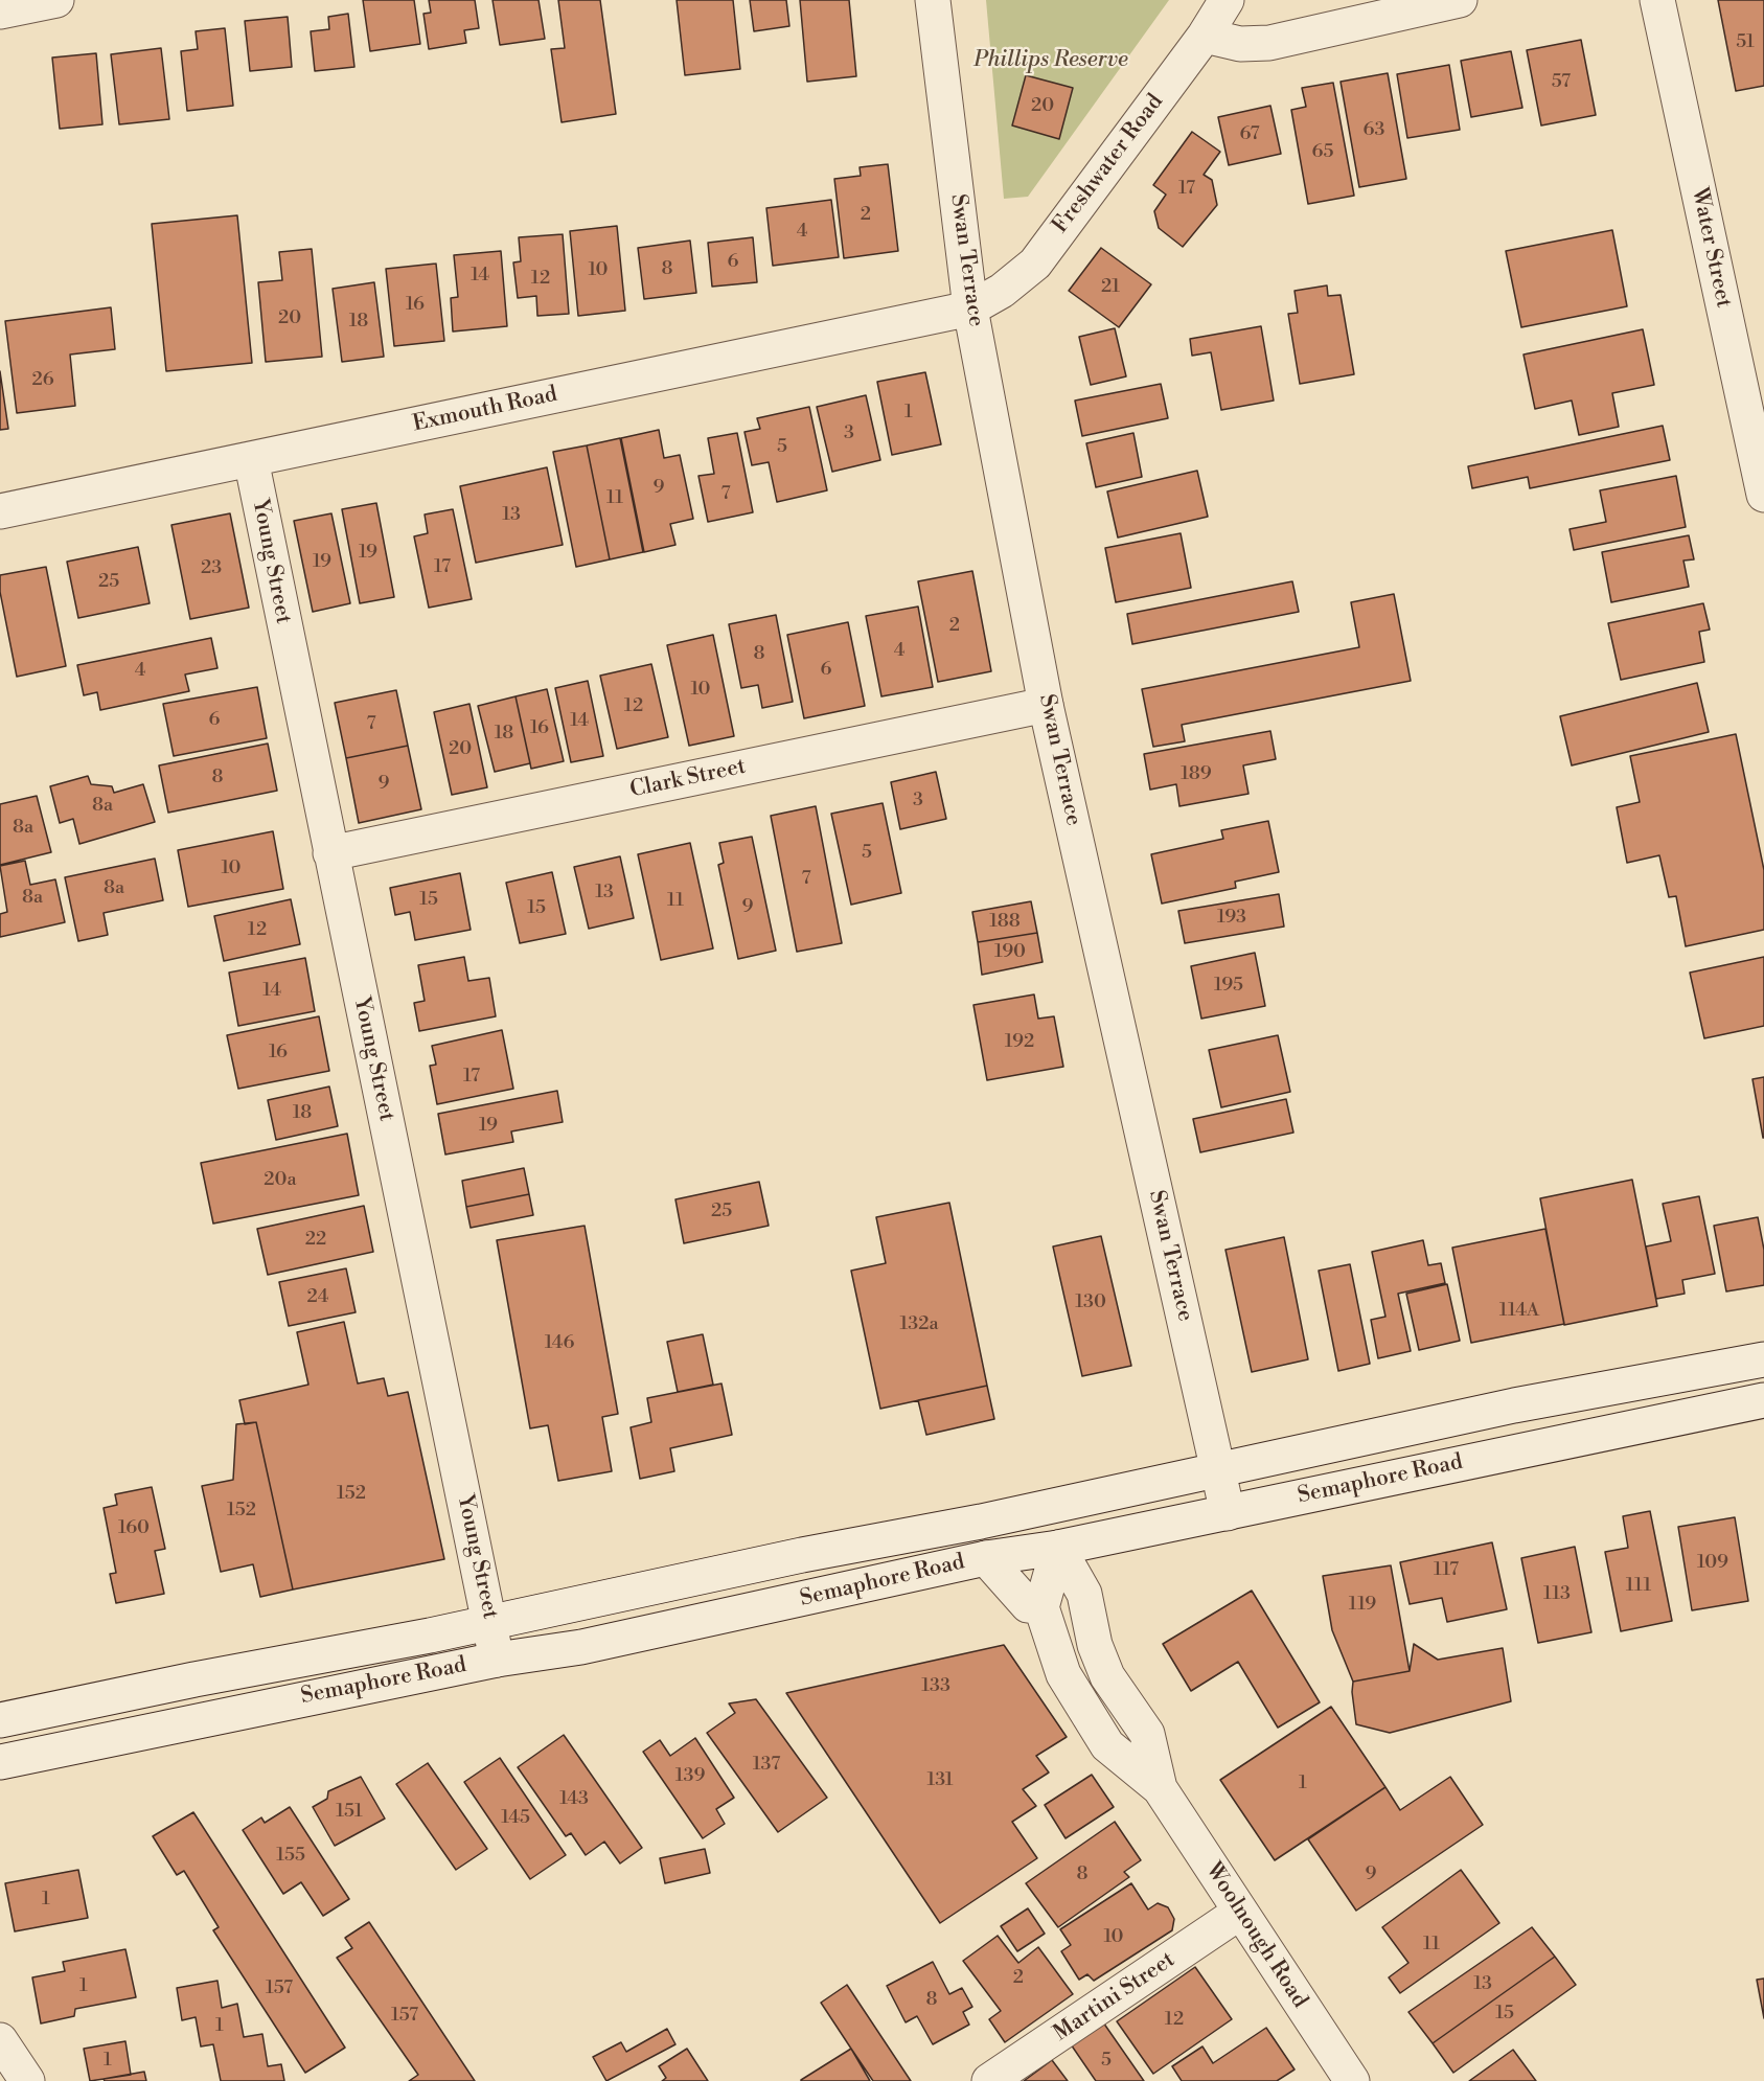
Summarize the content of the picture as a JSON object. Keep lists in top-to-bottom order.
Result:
{
  "streets": {
    "street": [
      "Freshwater Road",
      "Water Street",
      "Swan Terrace",
      "Exmouth Road",
      "Young Street",
      "Clark Street",
      "Semaphore Road",
      "Woolnough Road",
      "Martini Street"
    ]
  },
  "crossings": [
    ["Freshwater Road", "Swan Terrace"],
    ["Freshwater Road", "Exmouth Road"],
    ["Swan Terrace", "Exmouth Road"],
    ["Swan Terrace", "Clark Street"],
    ["Swan Terrace", "Semaphore Road"],
    ["Exmouth Road", "Young Street"],
    ["Young Street", "Clark Street"],
    ["Young Street", "Semaphore Road"],
    ["Semaphore Road", "Woolnough Road"],
    ["Woolnough Road", "Martini Street"]
  ],
  "parks": ["Phillips Reserve"],
  "house_numbers": [
    "51",
    "57",
    "20",
    "63",
    "67",
    "65",
    "17",
    "2",
    "4",
    "6",
    "8",
    "10",
    "14",
    "12",
    "21",
    "16",
    "20",
    "18",
    "26",
    "1",
    "3",
    "5",
    "9",
    "7",
    "11",
    "13",
    "19",
    "19",
    "17",
    "23",
    "25",
    "2",
    "4",
    "8",
    "6",
    "4",
    "10",
    "12",
    "6",
    "14",
    "7",
    "16",
    "18",
    "20",
    "189",
    "8",
    "9",
    "3",
    "8a",
    "8a",
    "5",
    "10",
    "7",
    "8a",
    "13",
    "8a",
    "15",
    "11",
    "9",
    "15",
    "193",
    "188",
    "12",
    "190",
    "195",
    "14",
    "192",
    "16",
    "17",
    "18",
    "19",
    "20a",
    "25",
    "22",
    "24",
    "130",
    "114A",
    "132a",
    "146",
    "152",
    "152",
    "160",
    "109",
    "117",
    "111",
    "113",
    "119",
    "133",
    "137",
    "139",
    "131",
    "1",
    "143",
    "151",
    "145",
    "155",
    "8",
    "9",
    "1",
    "10",
    "11",
    "2",
    "13",
    "1",
    "157",
    "8",
    "15",
    "157",
    "12",
    "1",
    "1",
    "5"
  ]
}
